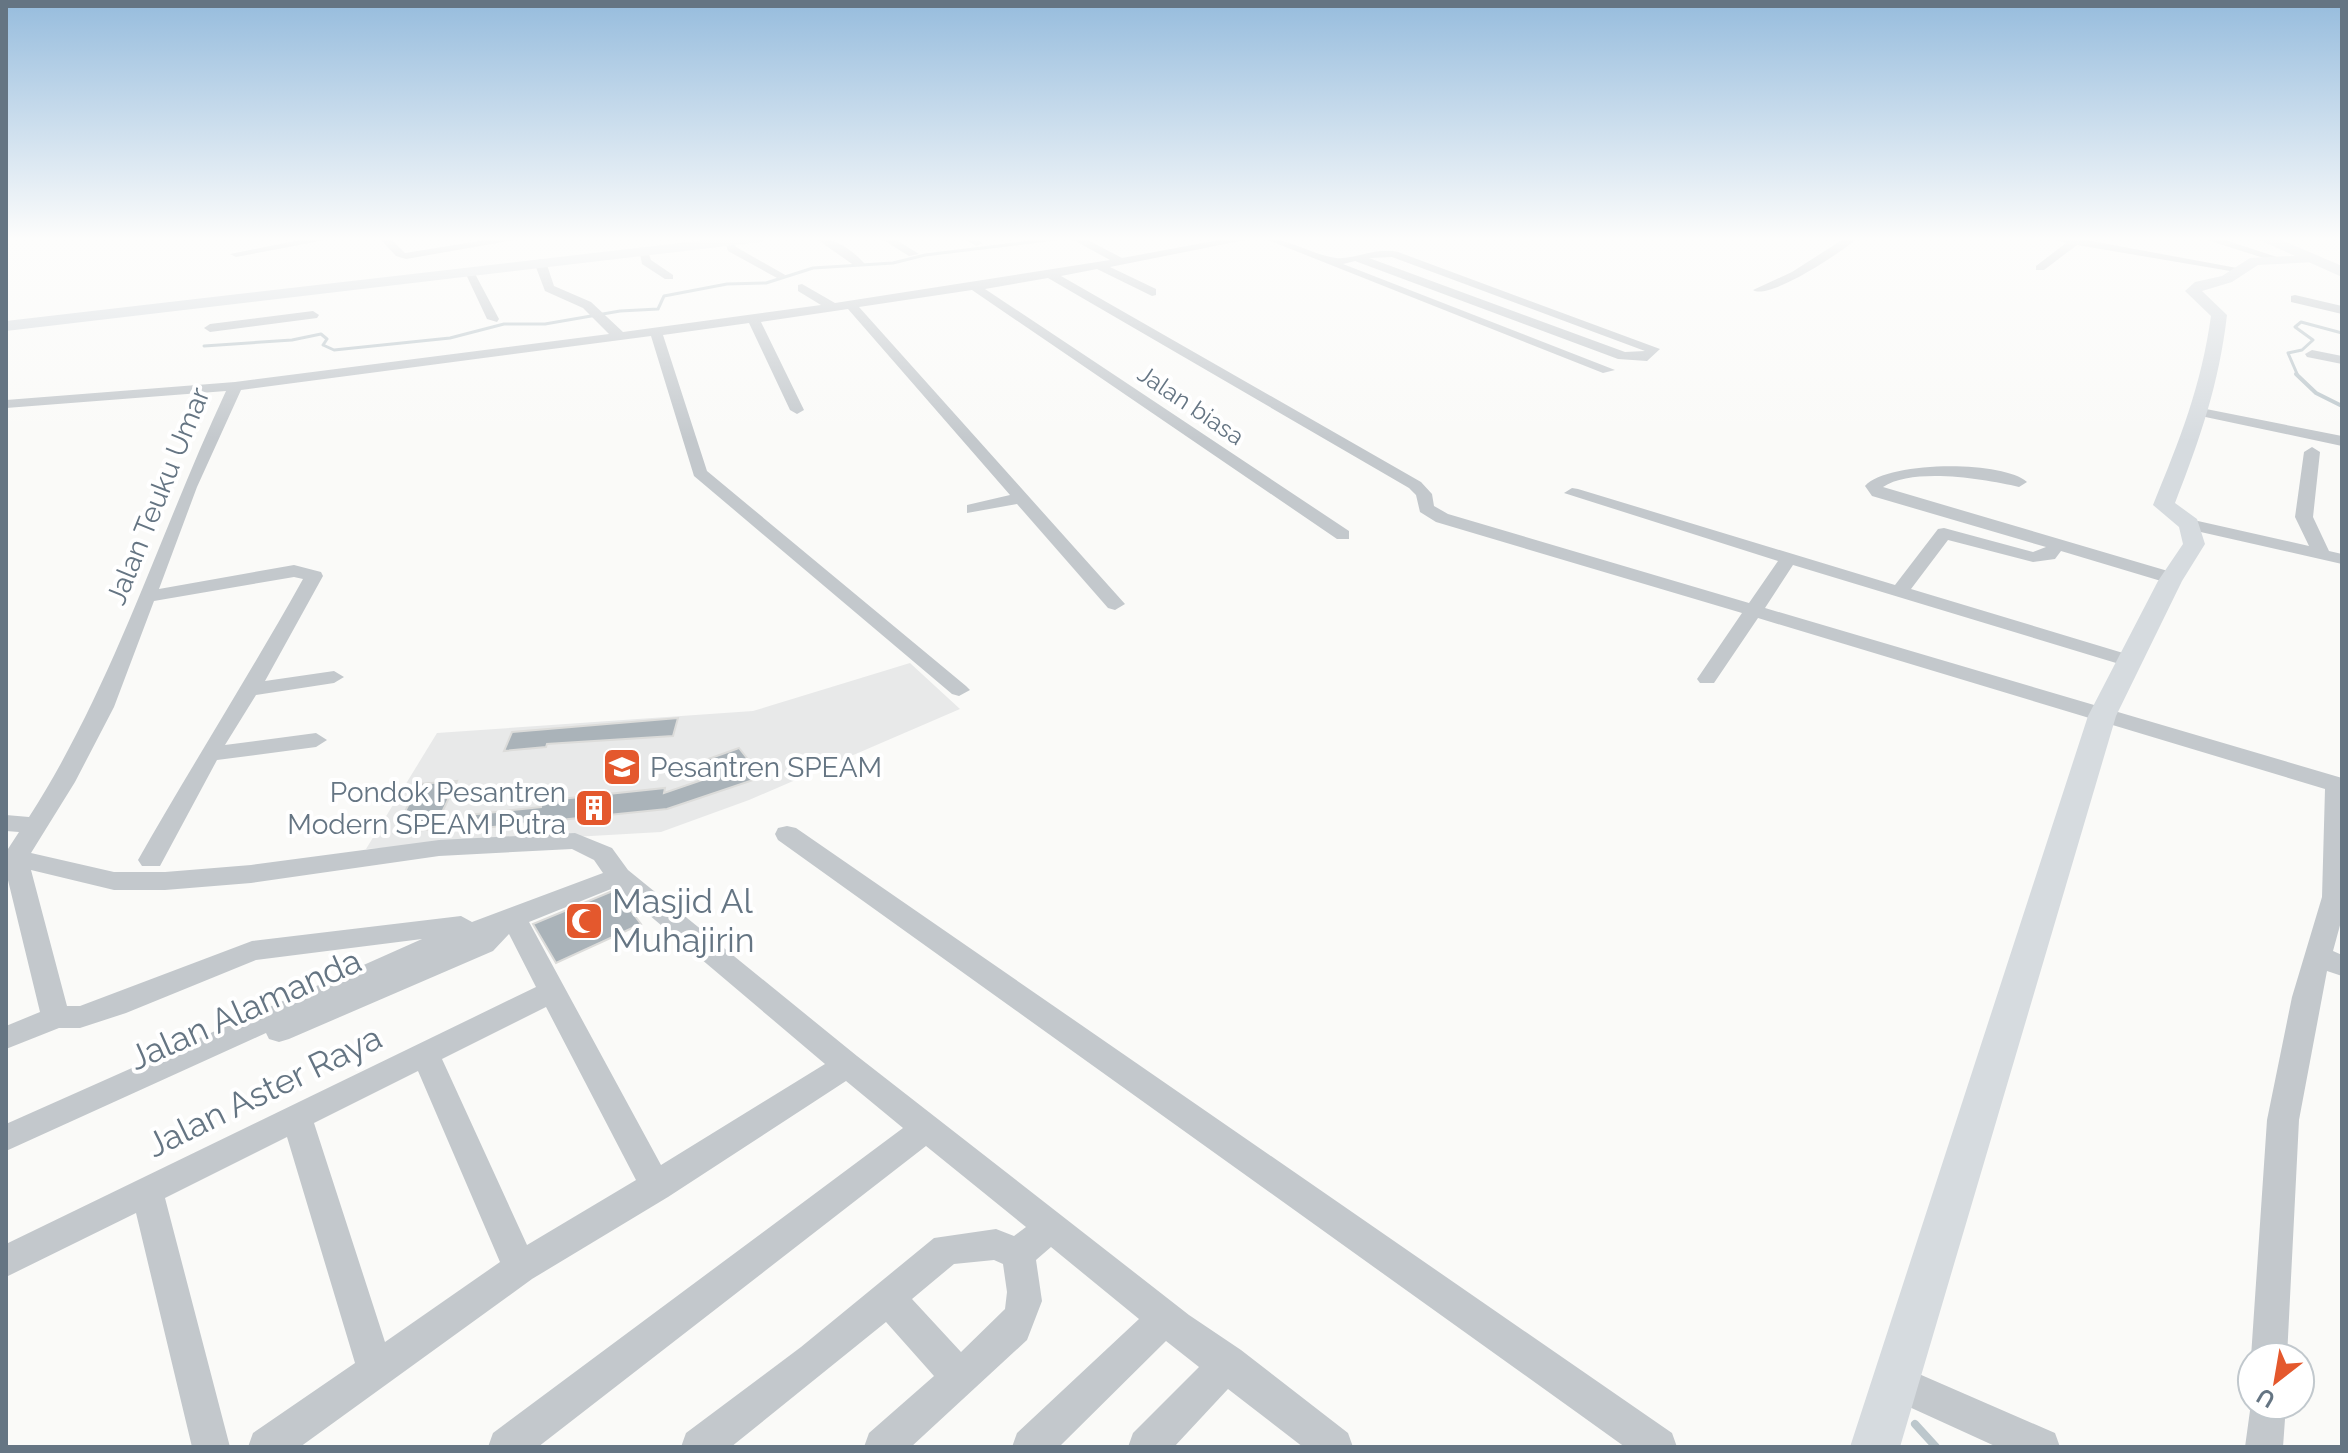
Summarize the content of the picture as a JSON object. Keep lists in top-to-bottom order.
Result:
{
  "streets": {
    "street": [
      "Jalan biasa",
      "Jalan Teuku Umar",
      "Jalan Alamanda",
      "Jalan Aster Raya"
    ]
  },
  "places": {
    "school or university": ["Pesantren SPEAM"],
    "building": ["Pondok Pesantren Modern SPEAM Putra"],
    "mosque": ["Masjid Al Muhajirin"]
  },
  "north": "bottom left"
}
